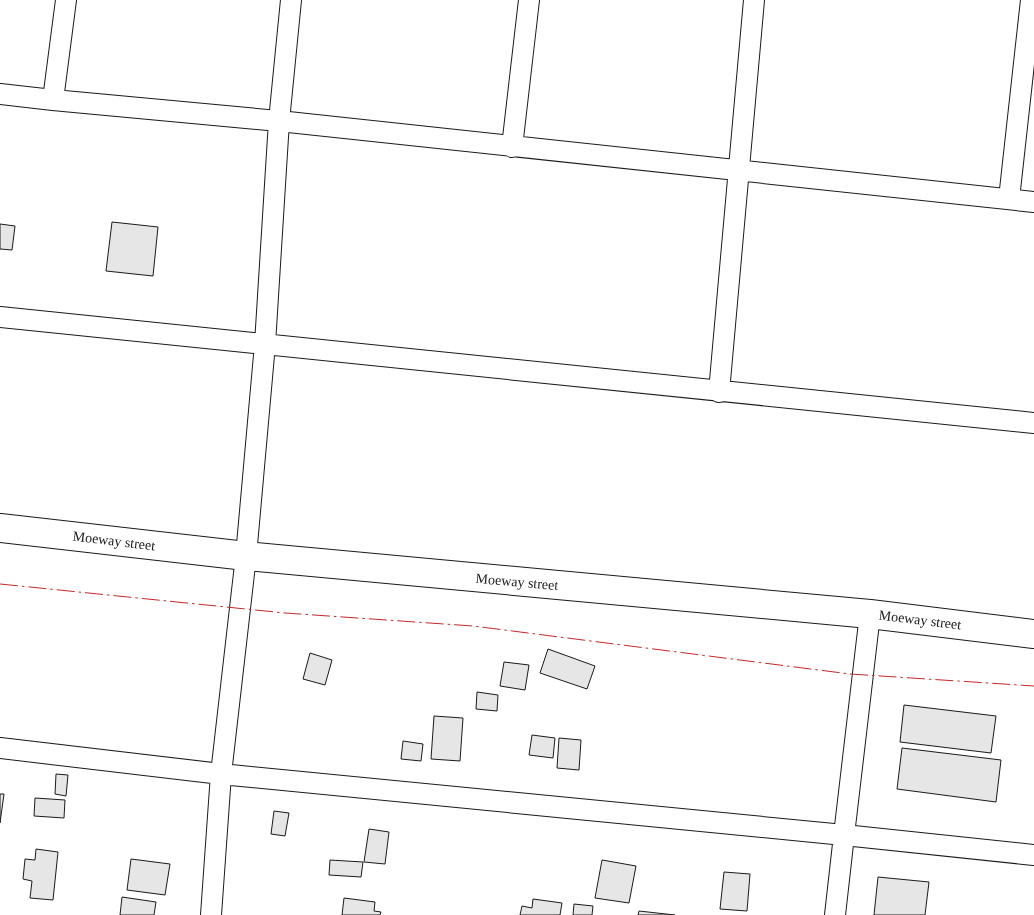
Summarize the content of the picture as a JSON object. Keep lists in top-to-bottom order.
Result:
{
  "streets": {
    "street": ["Moeway street"]
  }
}
